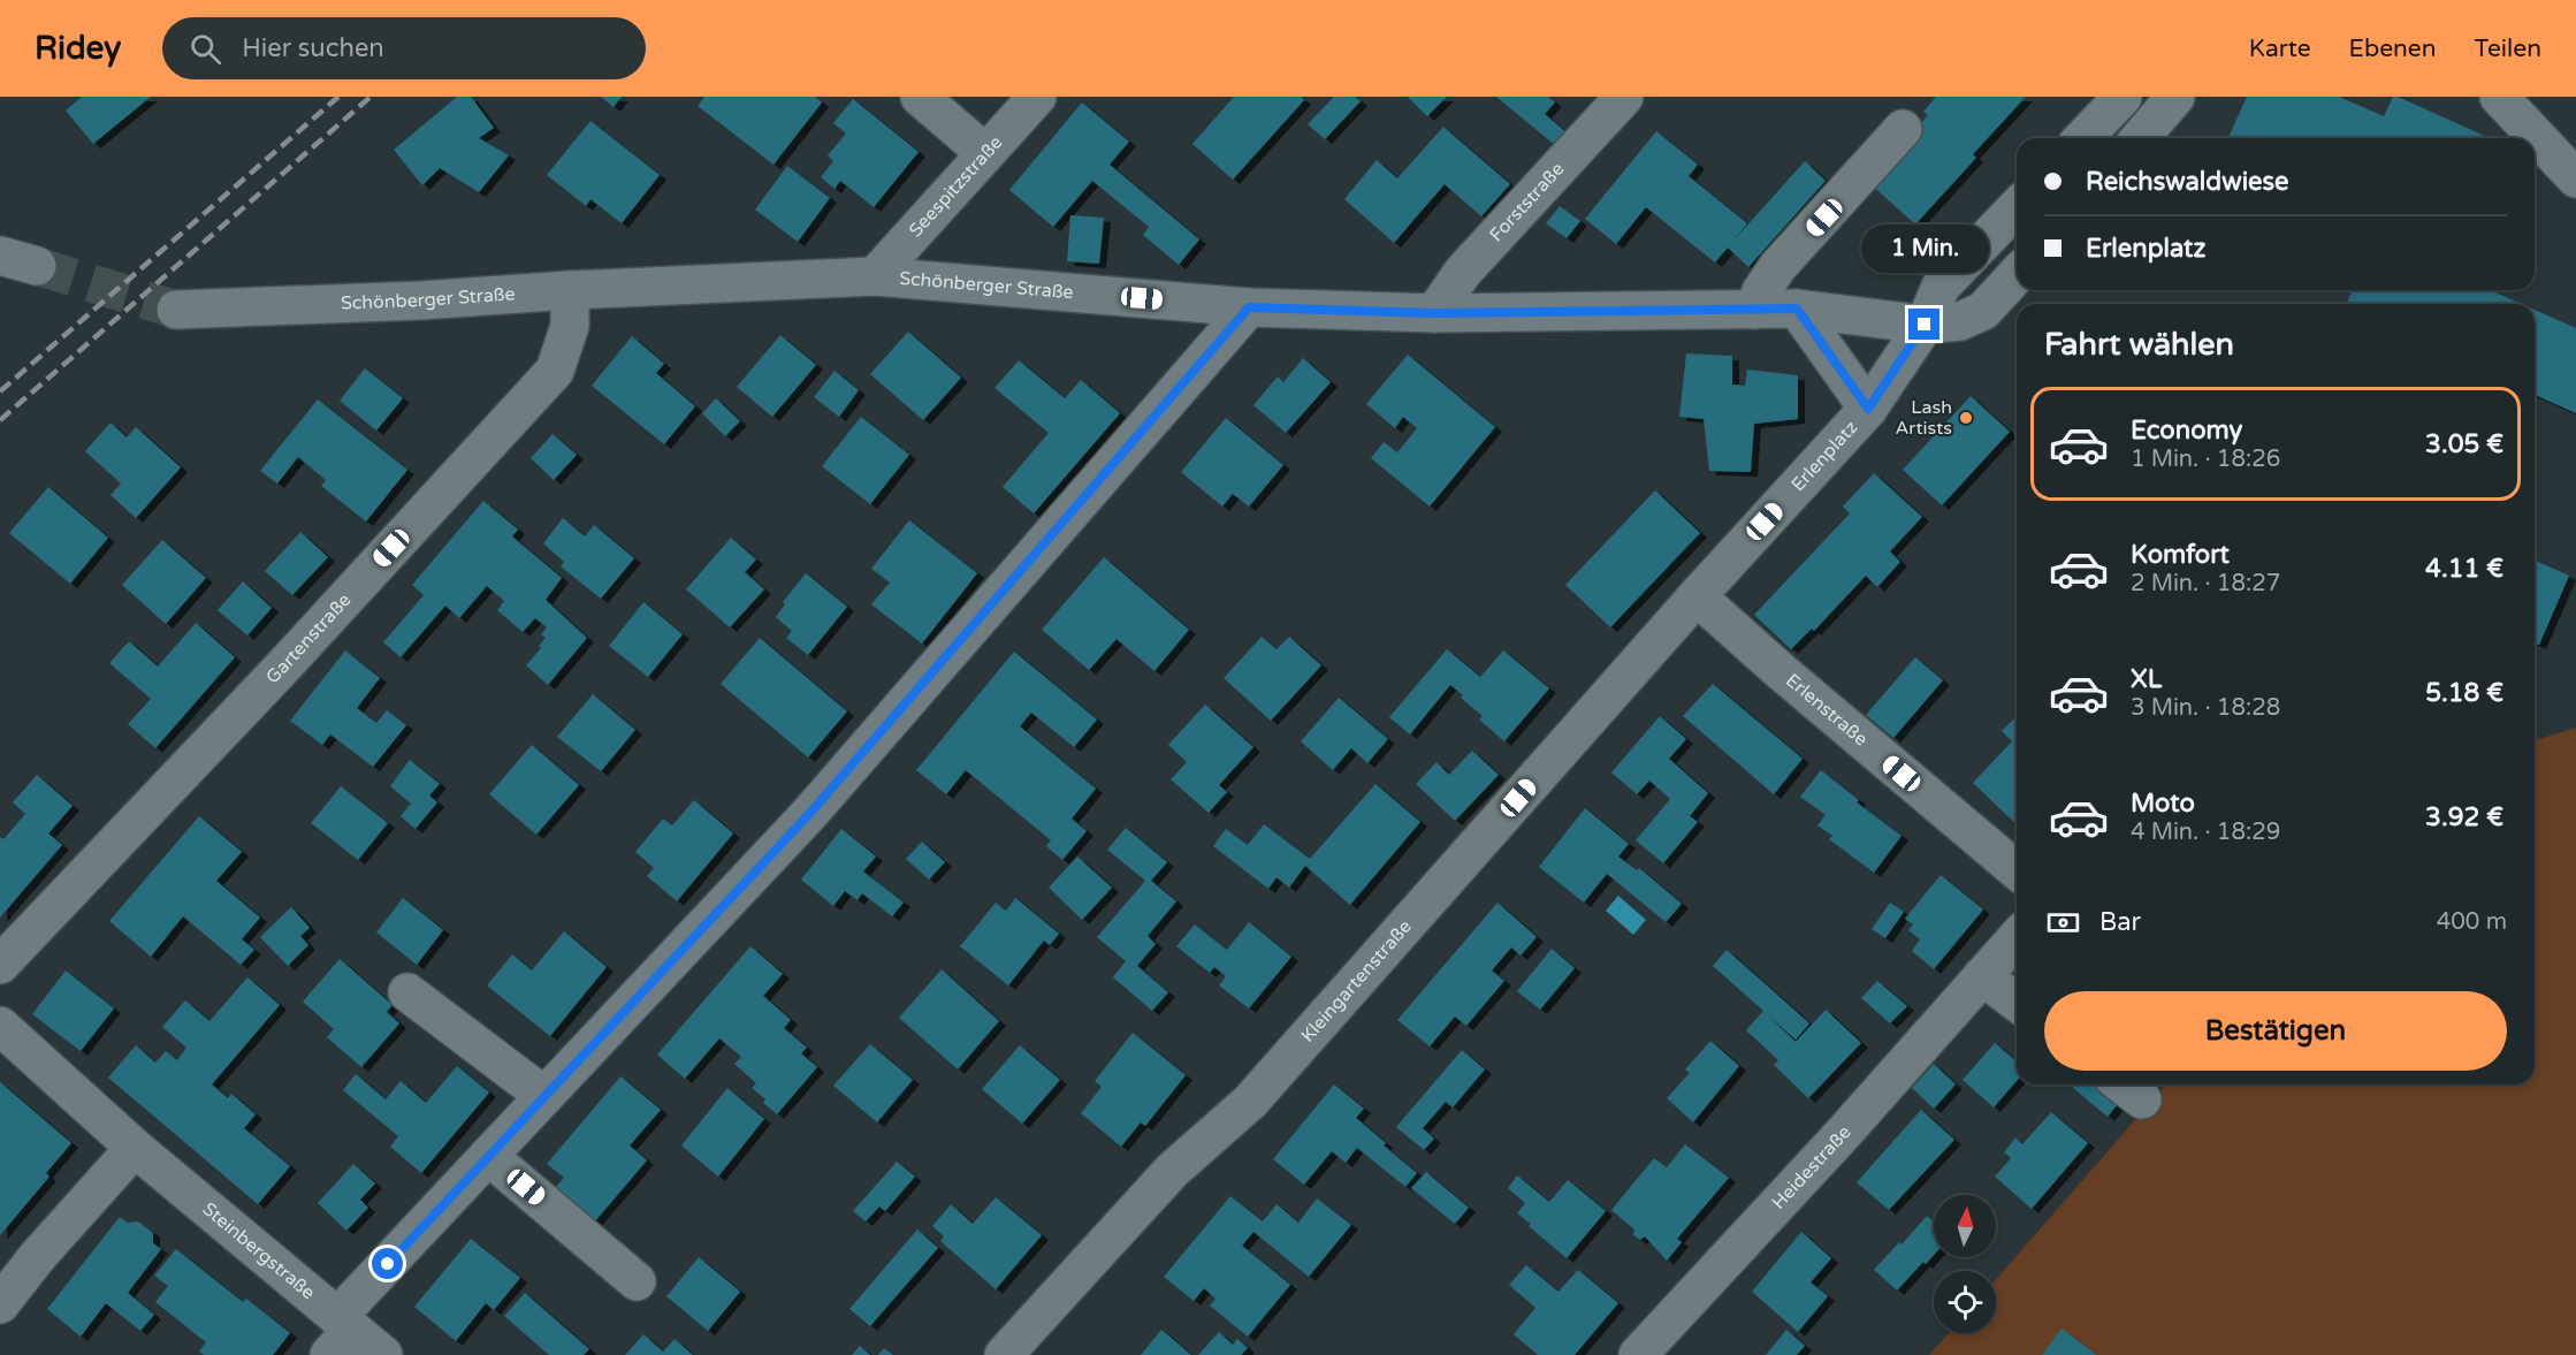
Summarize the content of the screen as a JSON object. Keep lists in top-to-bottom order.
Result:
{
  "streets": {
    "street": [
      "Seespitzstraße",
      "Forststraße",
      "Schönberger Straße",
      "Erlenplatz",
      "Gartenstraße",
      "Erlenstraße",
      "Kleingartenstraße",
      "Heidestraße",
      "Steinbergstraße"
    ]
  },
  "crossings": [
    ["Seespitzstraße", "Schönberger Straße"],
    ["Forststraße", "Schönberger Straße"],
    ["Schönberger Straße", "Erlenplatz"],
    ["Schönberger Straße", "Gartenstraße"],
    ["Erlenplatz", "Erlenstraße"],
    ["Erlenplatz", "Kleingartenstraße"],
    ["Erlenstraße", "Kleingartenstraße"]
  ],
  "places": ["Lash Artists"],
  "north": "top",
  "page": {
    "header": "Ridey",
    "search": "Hier suchen",
    "nav": ["Karte", "Ebenen", "Teilen"],
    "banner": ["Reichswaldwiese", "Erlenplatz"],
    "bubble": "1 Min.",
    "heading": "Fahrt wählen",
    "list": [
      {
        "name": "Economy",
        "note": "1 Min. · 18:26",
        "value": "3.05 €"
      },
      {
        "name": "Komfort",
        "note": "2 Min. · 18:27",
        "value": "4.11 €"
      },
      {
        "name": "XL",
        "note": "3 Min. · 18:28",
        "value": "5.18 €"
      },
      {
        "name": "Moto",
        "note": "4 Min. · 18:29",
        "value": "3.92 €"
      }
    ],
    "pay": ["Bar", "400 m"],
    "buttons": "Bestätigen"
  }
}
